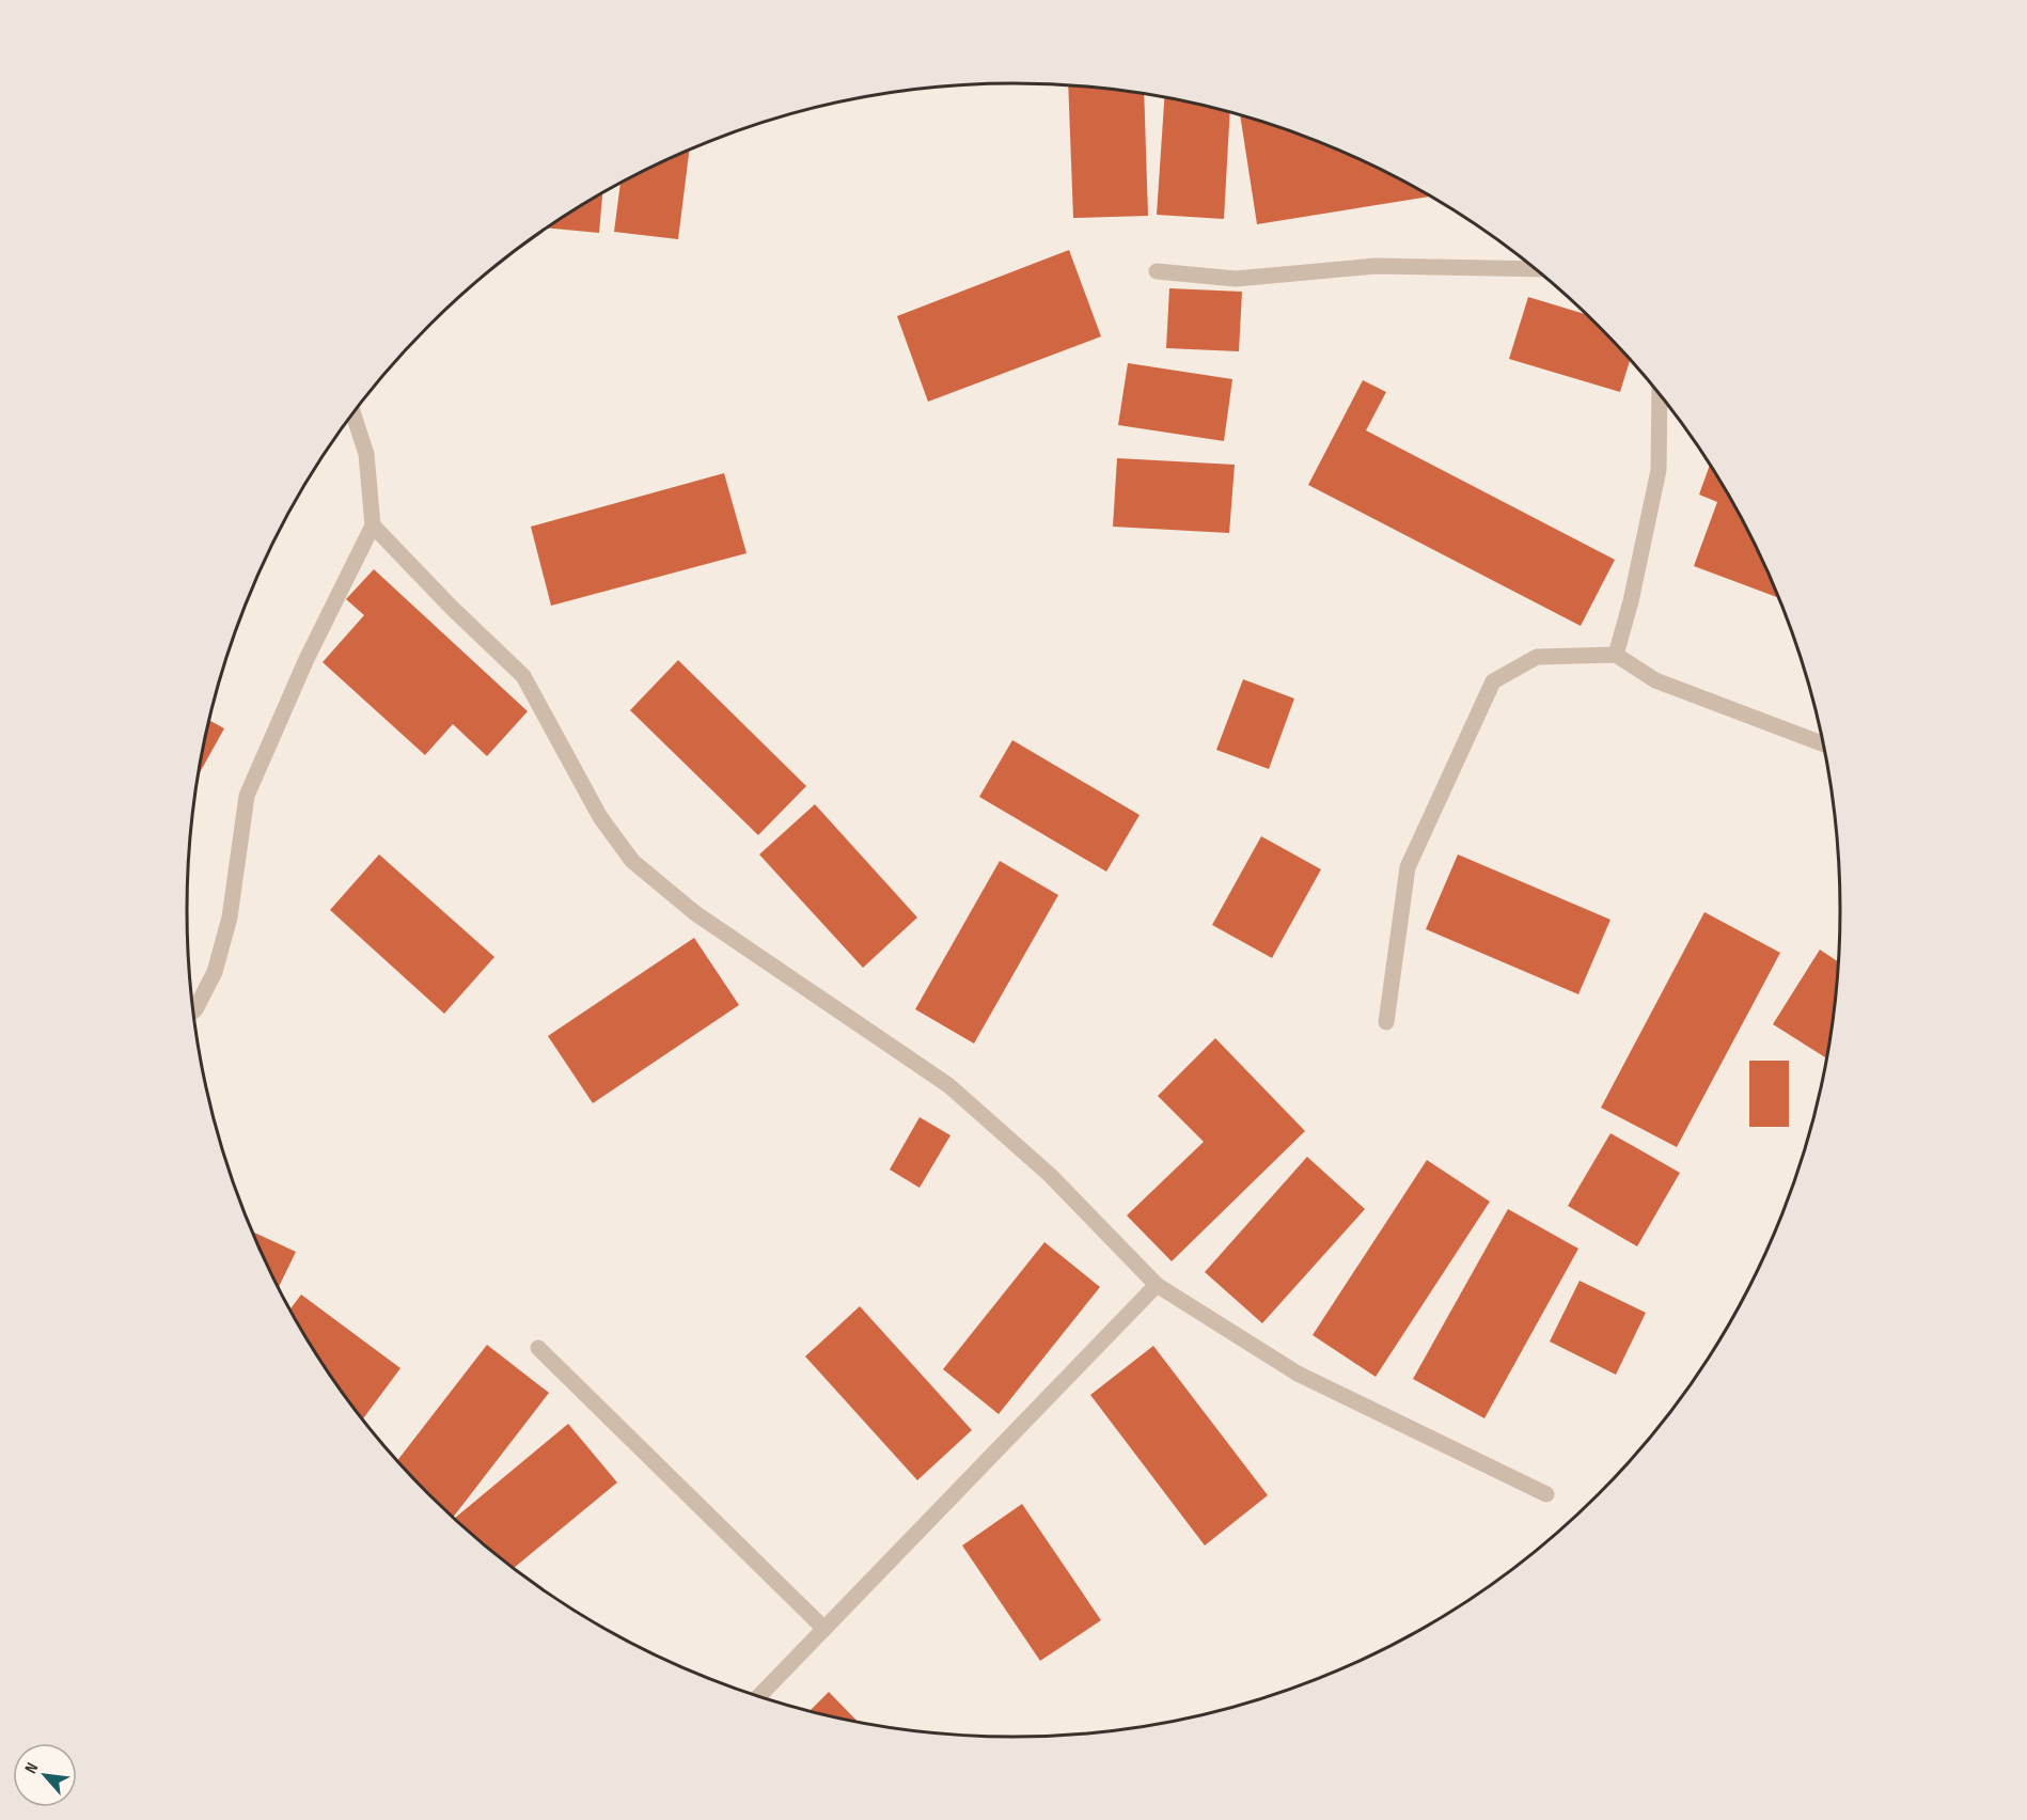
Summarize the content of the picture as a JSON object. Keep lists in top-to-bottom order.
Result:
{
  "north": "top left"
}
